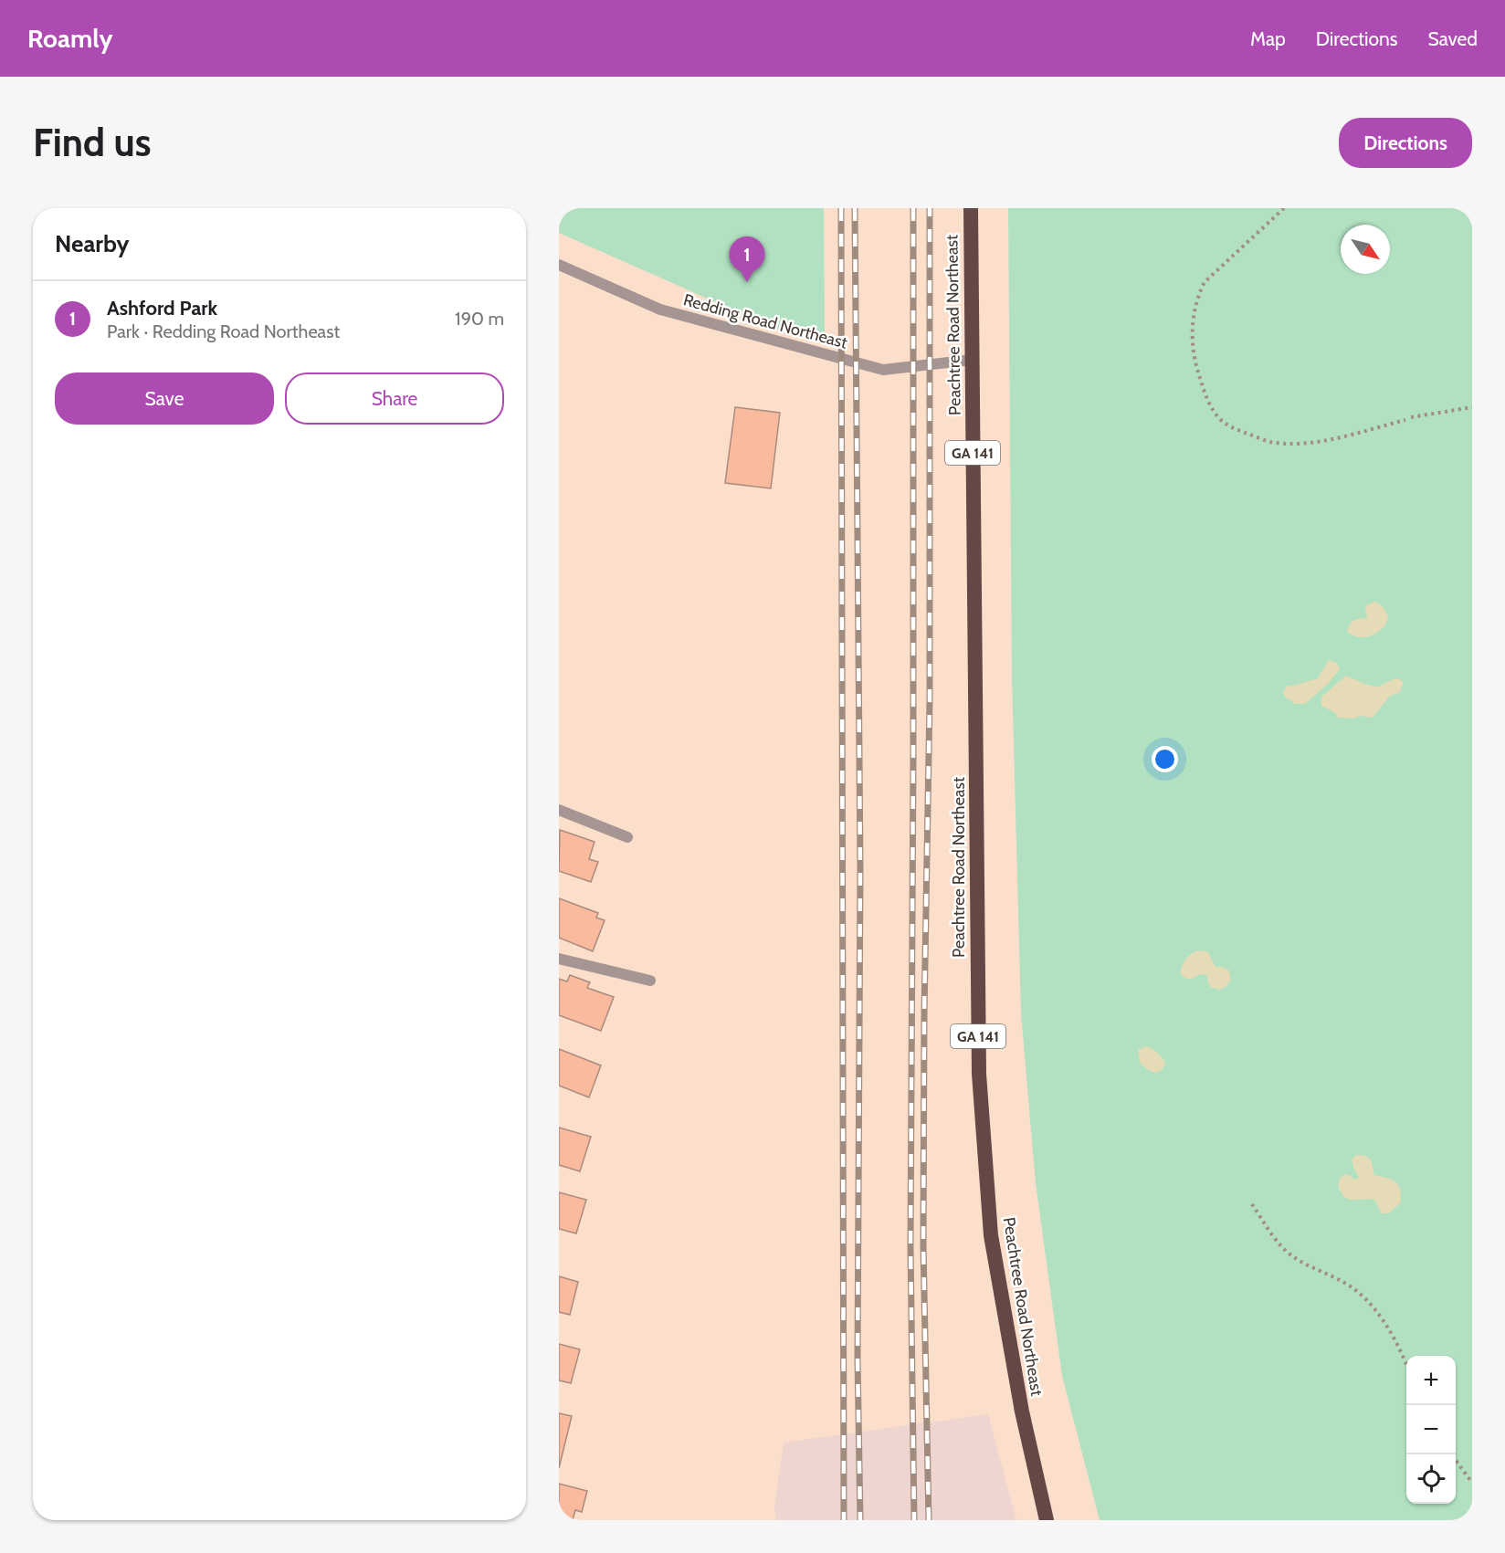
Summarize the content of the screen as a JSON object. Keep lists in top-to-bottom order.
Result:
{
  "streets": {
    "highway": ["Peachtree Road Northeast", "GA 141"],
    "street": ["Redding Road Northeast"]
  },
  "crossings": [
    ["Redding Road Northeast", "Peachtree Road Northeast"]
  ],
  "north": "bottom right",
  "page": {
    "header": "Roamly",
    "nav": ["Map", "Directions", "Saved"],
    "buttons": [
      "Directions",
      ["Save", "Share"]
    ],
    "title": "Find us",
    "heading": "Nearby",
    "pins": "1",
    "list": [
      {
        "mark": "1",
        "name": "Ashford Park",
        "note": "Park · Redding Road Northeast",
        "value": "190 m"
      }
    ],
    "map_buttons": ["+", "−"]
  }
}
